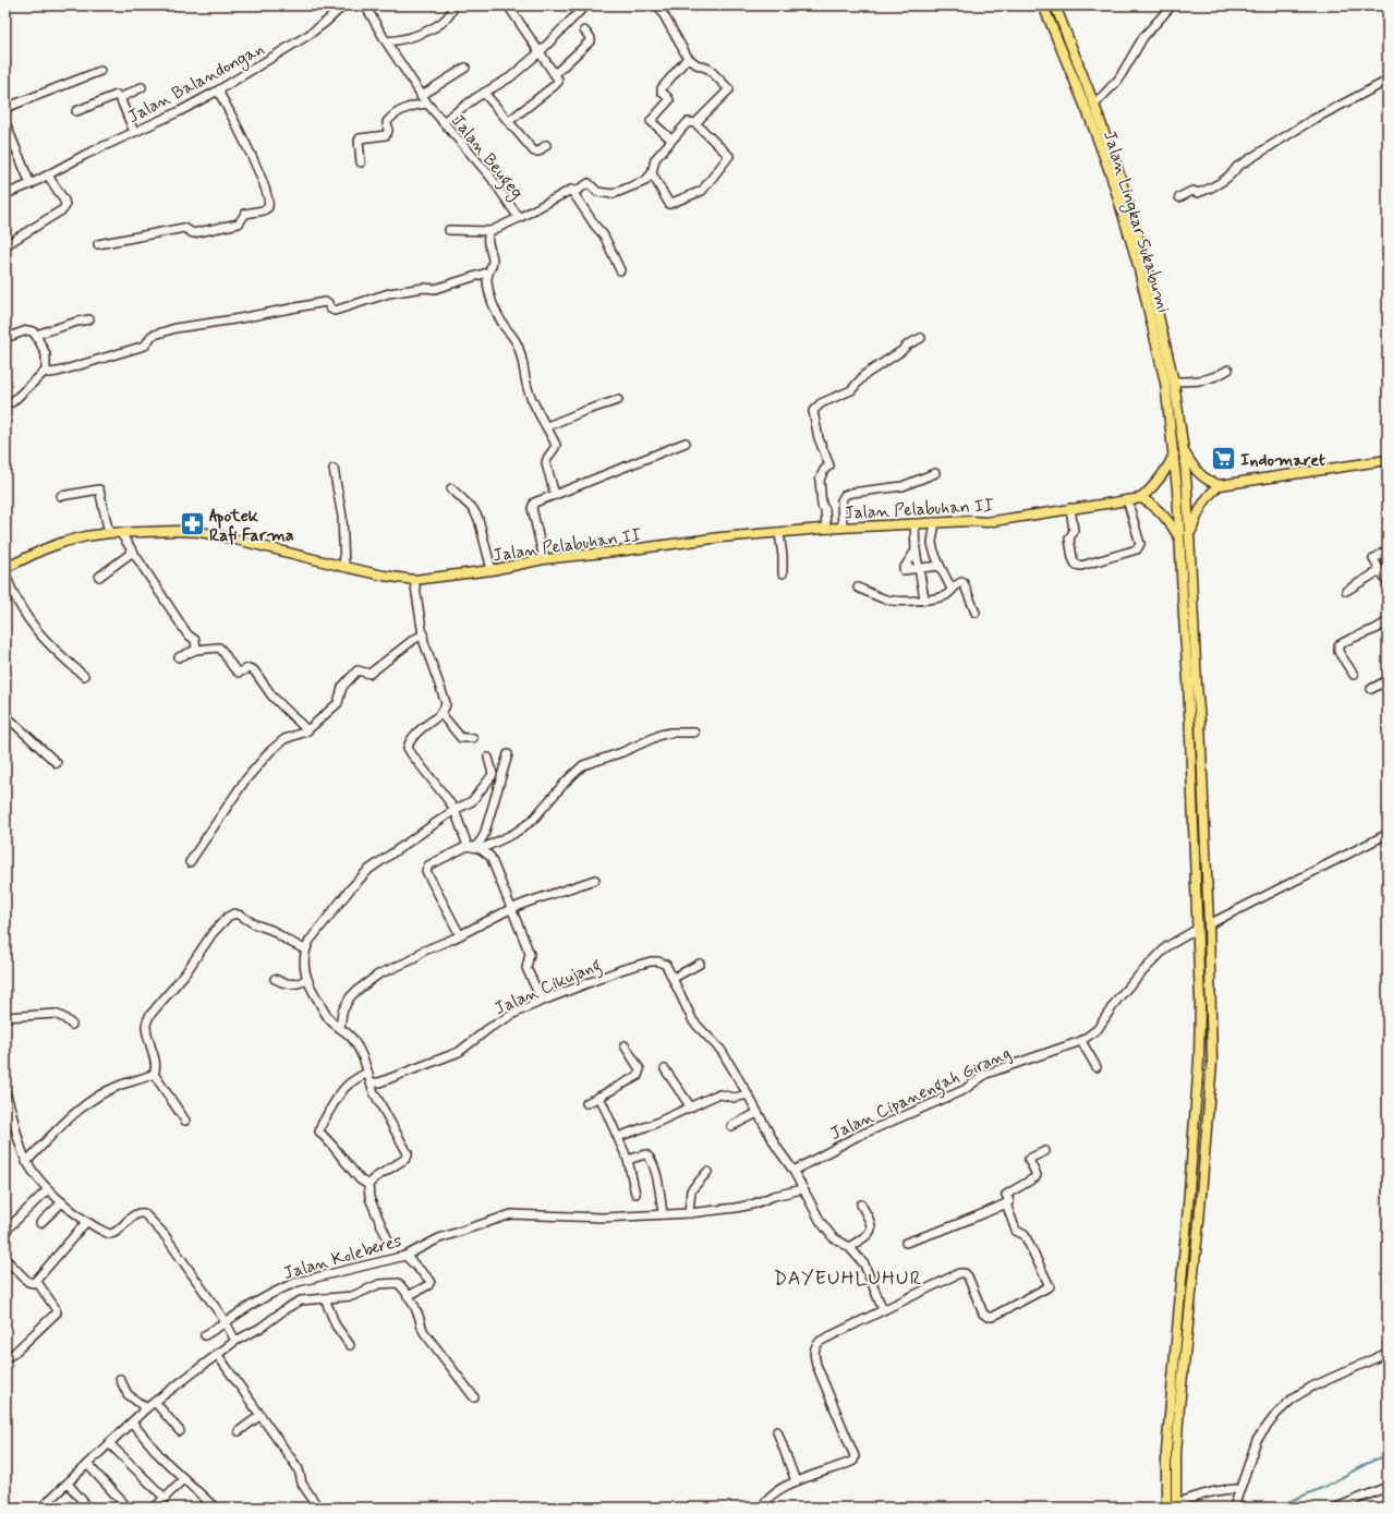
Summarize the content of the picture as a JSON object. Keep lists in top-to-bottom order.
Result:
{
  "streets": {
    "main road": ["Jalan Lingkar Sukabumi", "Jalan Pelabuhan II"],
    "street": [
      "Jalan Balandongan",
      "Jalan Beugeg",
      "Jalan Cikujang",
      "Jalan Cipanengah Girang",
      "Jalan Koleberes"
    ]
  },
  "crossings": [
    ["Jalan Cikujang", "Jalan Cipanengah Girang"],
    ["Jalan Cikujang", "Jalan Koleberes"]
  ],
  "districts": ["DAYEUHLUHUR"],
  "places": {
    "supermarket": ["Indomaret"],
    "pharmacy": ["Apotek Rafi Farma"]
  }
}
